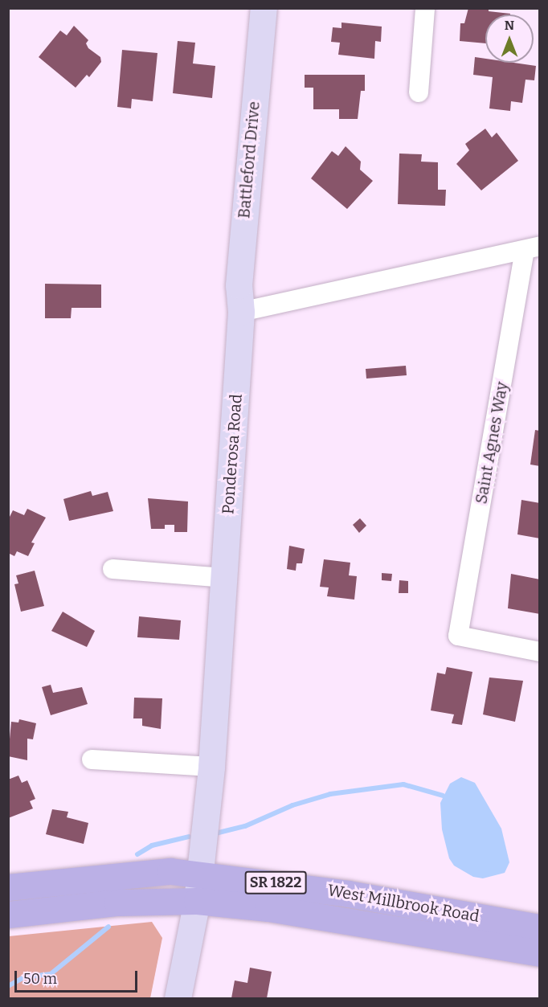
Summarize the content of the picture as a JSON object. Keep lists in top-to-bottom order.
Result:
{
  "streets": {
    "main road": ["SR 1822", "West Millbrook Road"],
    "street": ["Battleford Drive", "Saint Agnes Way", "Ponderosa Road"]
  },
  "crossings": [
    ["Battleford Drive", "Ponderosa Road"],
    ["Ponderosa Road", "West Millbrook Road"]
  ],
  "scale_bar": "50 m",
  "north": "top"
}
